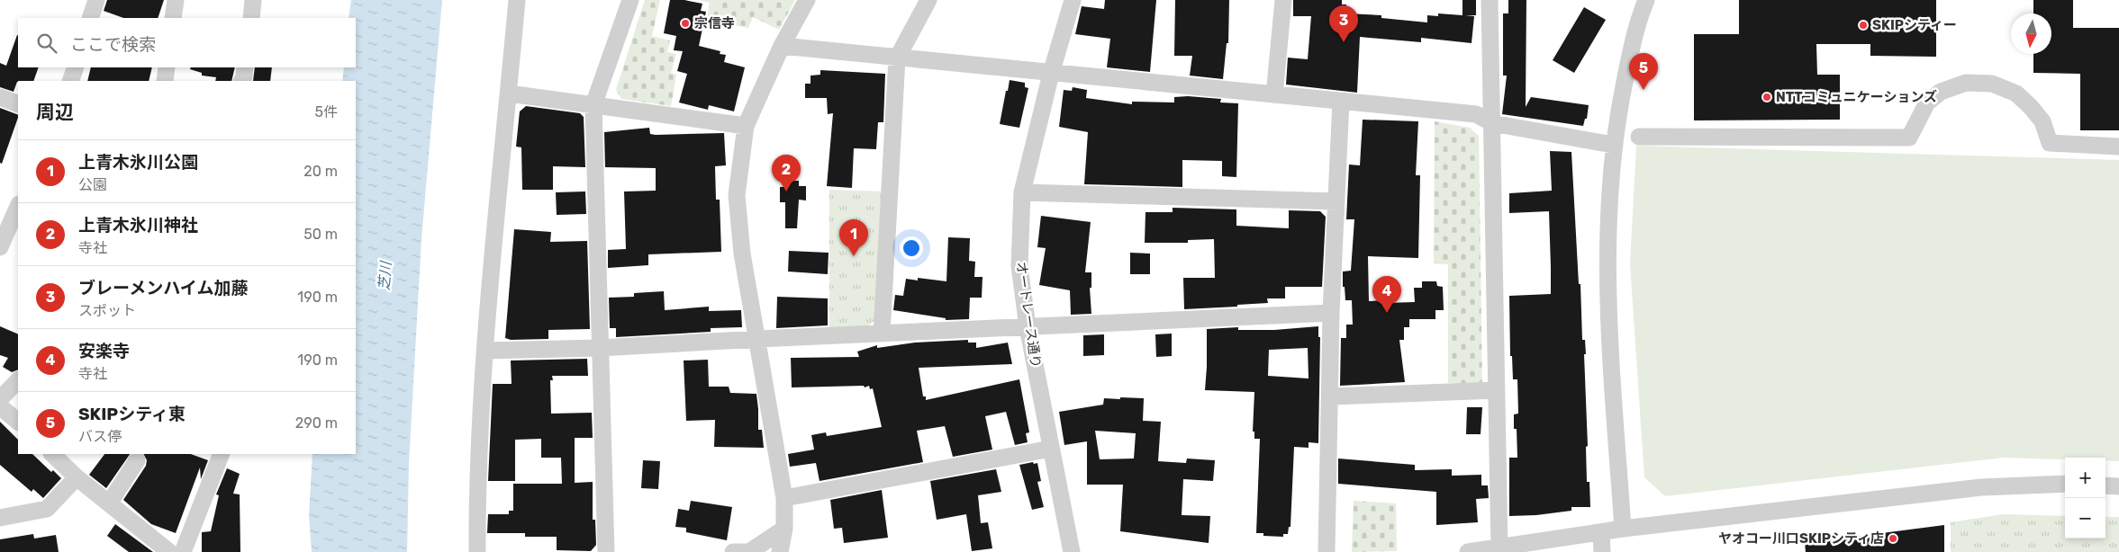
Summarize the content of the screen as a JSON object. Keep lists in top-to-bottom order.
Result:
{
  "streets": {
    "street": ["オートレース通り"]
  },
  "water": ["芝川"],
  "places": [
    "宗信寺",
    "SKIPシティー",
    "NTTコミュニケーションズ",
    "ヤオコー川口SKIPシティ店"
  ],
  "north": "bottom",
  "page": {
    "pins": [
      "3",
      "5",
      "2",
      "1",
      "4"
    ],
    "search": "ここで検索",
    "heading": ["周辺", "5件"],
    "list": [
      {
        "mark": "1",
        "name": "上青木氷川公園",
        "note": "公園",
        "value": "20 m"
      },
      {
        "mark": "2",
        "name": "上青木氷川神社",
        "note": "寺社",
        "value": "50 m"
      },
      {
        "mark": "3",
        "name": "ブレーメンハイム加藤",
        "note": "スポット",
        "value": "190 m"
      },
      {
        "mark": "4",
        "name": "安楽寺",
        "note": "寺社",
        "value": "190 m"
      },
      {
        "mark": "5",
        "name": "SKIPシティ東",
        "note": "バス停",
        "value": "290 m"
      }
    ],
    "map_buttons": ["+", "−"]
  }
}
